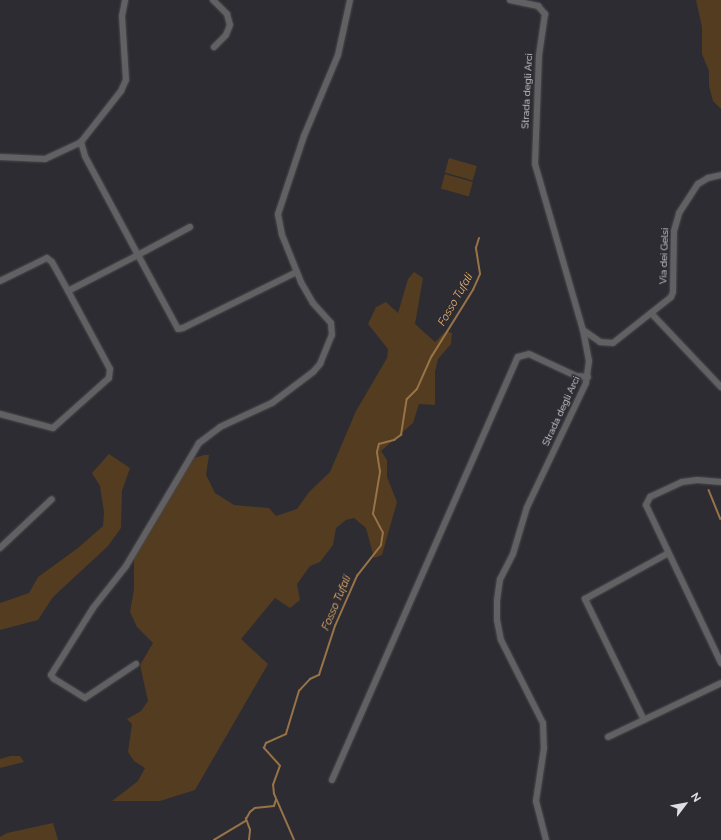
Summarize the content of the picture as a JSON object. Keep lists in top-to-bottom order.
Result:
{
  "streets": {
    "street": ["Strada degli Arci", "Via dei Gelsi"]
  },
  "crossings": [
    ["Strada degli Arci", "Via dei Gelsi"]
  ],
  "water": ["Fosso Tufali"],
  "north": "top right"
}
